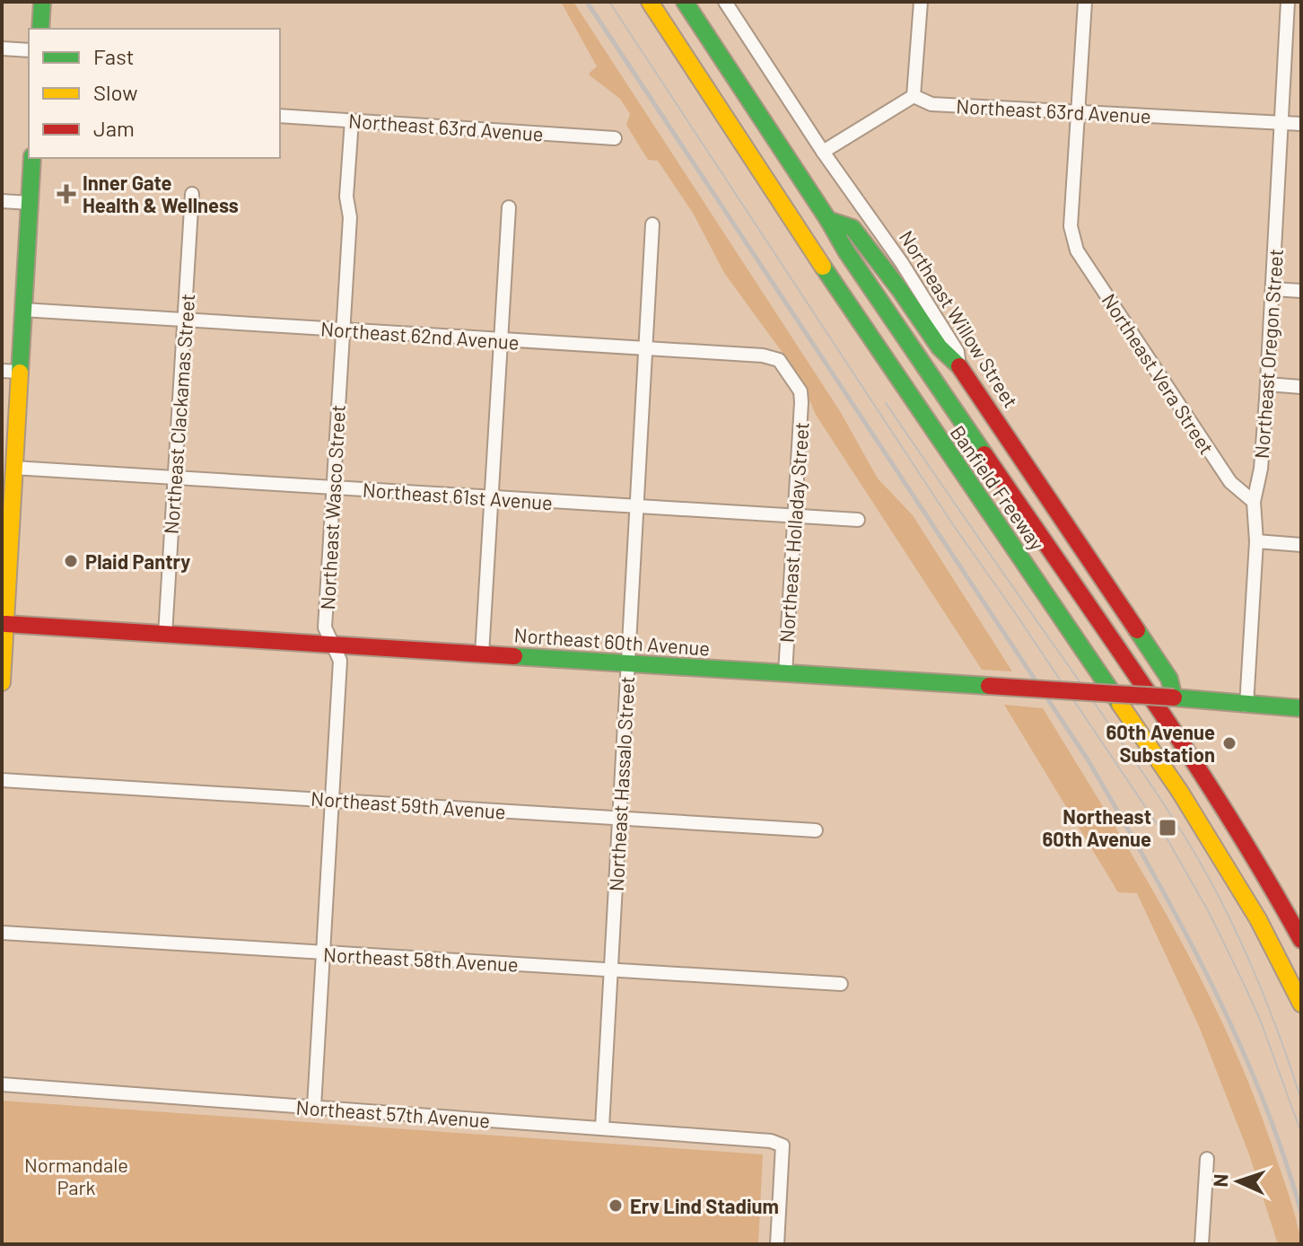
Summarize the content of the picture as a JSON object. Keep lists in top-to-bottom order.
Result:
{
  "streets": {
    "main road": ["Northeast Willow Street", "Banfield Freeway", "Northeast 60th Avenue"],
    "street": [
      "Northeast 63rd Avenue",
      "Northeast 62nd Avenue",
      "Northeast Oregon Street",
      "Northeast Vera Street",
      "Northeast Clackamas Street",
      "Northeast 61st Avenue",
      "Northeast Wasco Street",
      "Northeast Holladay Street",
      "Northeast Hassalo Street",
      "Northeast 59th Avenue",
      "Northeast 58th Avenue",
      "Northeast 57th Avenue"
    ]
  },
  "crossings": [
    ["Northeast 63rd Avenue", "Northeast Oregon Street"],
    ["Northeast 63rd Avenue", "Northeast Vera Street"],
    ["Northeast 63rd Avenue", "Northeast Wasco Street"],
    ["Northeast Willow Street", "Northeast 60th Avenue"],
    ["Northeast 62nd Avenue", "Northeast Clackamas Street"],
    ["Northeast 62nd Avenue", "Northeast Wasco Street"],
    ["Northeast 62nd Avenue", "Northeast Holladay Street"],
    ["Northeast 62nd Avenue", "Northeast Hassalo Street"],
    ["Northeast Oregon Street", "Northeast Vera Street"],
    ["Northeast Oregon Street", "Northeast 60th Avenue"],
    ["Northeast Clackamas Street", "Northeast 61st Avenue"],
    ["Northeast Clackamas Street", "Northeast 60th Avenue"],
    ["Northeast 61st Avenue", "Northeast Wasco Street"],
    ["Northeast 61st Avenue", "Northeast Holladay Street"],
    ["Northeast 61st Avenue", "Northeast Hassalo Street"],
    ["Northeast Wasco Street", "Northeast 60th Avenue"],
    ["Northeast Wasco Street", "Northeast 59th Avenue"],
    ["Northeast Wasco Street", "Northeast 58th Avenue"],
    ["Northeast Wasco Street", "Northeast 57th Avenue"],
    ["Northeast Holladay Street", "Northeast 60th Avenue"],
    ["Northeast 60th Avenue", "Northeast Hassalo Street"],
    ["Northeast Hassalo Street", "Northeast 59th Avenue"],
    ["Northeast Hassalo Street", "Northeast 58th Avenue"],
    ["Northeast Hassalo Street", "Northeast 57th Avenue"]
  ],
  "parks": ["Normandale Park"],
  "places": {
    "health": ["Inner Gate Health & Wellness"],
    "other": ["Plaid Pantry", "60th Avenue Substation", "Erv Lind Stadium"],
    "transit": ["Northeast 60th Avenue"]
  },
  "legend": ["Fast", "Slow", "Jam"],
  "north": "left"
}
